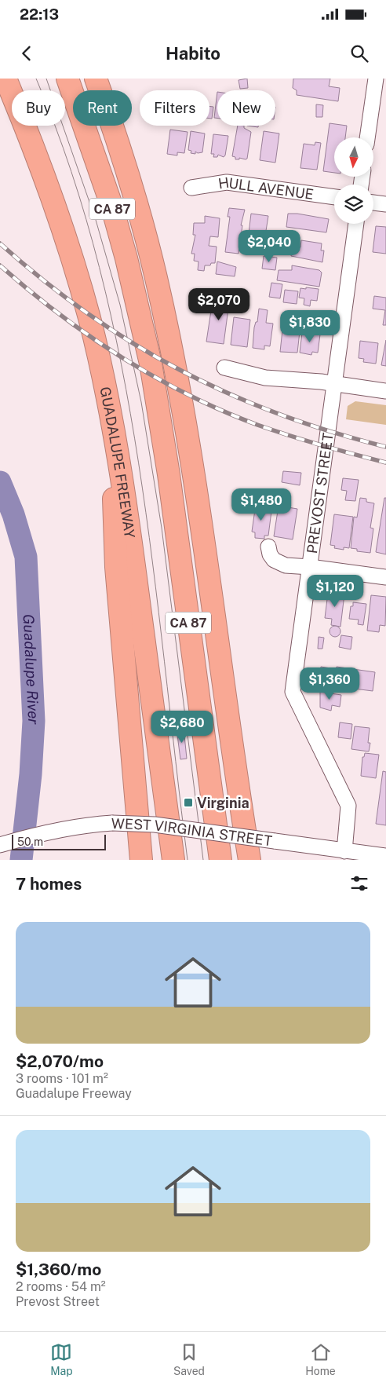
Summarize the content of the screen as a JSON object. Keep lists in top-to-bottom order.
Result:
{
  "streets": {
    "highway": ["CA 87", "GUADALUPE FREEWAY"],
    "street": ["HULL AVENUE", "PREVOST STREET", "WEST VIRGINIA STREET"]
  },
  "crossings": [
    ["PREVOST STREET", "WEST VIRGINIA STREET"]
  ],
  "water": ["Guadalupe River"],
  "places": {
    "transit": ["Virginia"]
  },
  "scale_bar": "50 m",
  "north": "bottom",
  "page": {
    "status": "22:13",
    "header": "Habito",
    "chip": [
      "Buy",
      "Rent",
      "Filters",
      "New"
    ],
    "price": [
      "$2,040",
      "$2,070",
      "$1,830",
      "$1,480",
      "$1,120",
      "$1,360",
      "$2,680"
    ],
    "scale": "50 m",
    "heading": "7 homes",
    "list": [
      {
        "name": "$2,070/mo",
        "note": "3 rooms · 101 m² · Guadalupe Freeway"
      },
      {
        "name": "$1,360/mo",
        "note": "2 rooms · 54 m² · Prevost Street"
      }
    ],
    "tabs": ["Map", "Saved", "Home"]
  }
}
